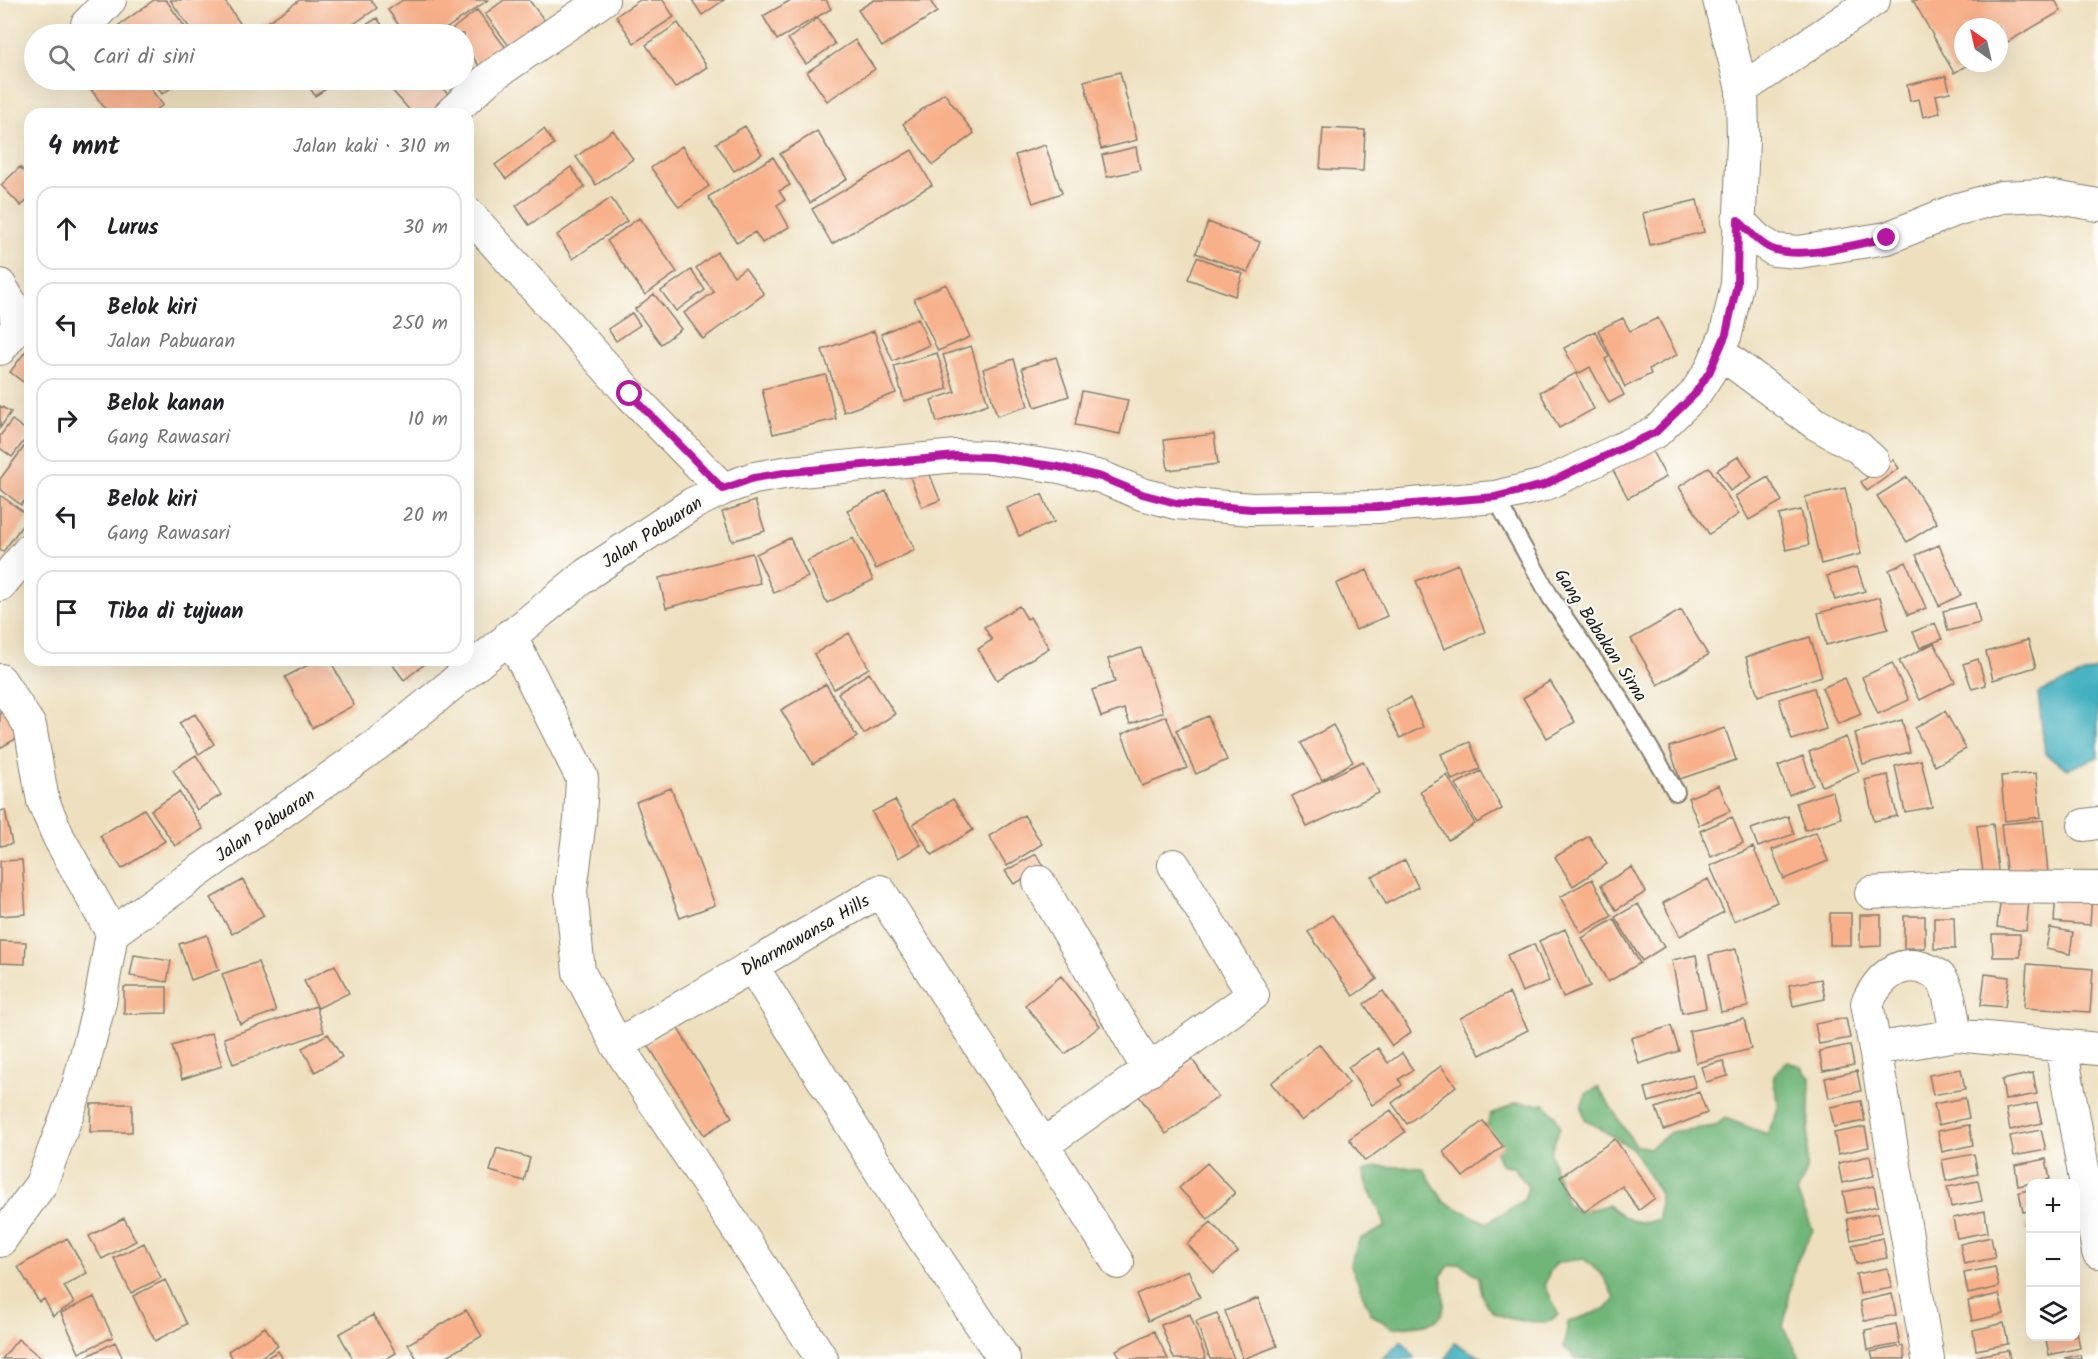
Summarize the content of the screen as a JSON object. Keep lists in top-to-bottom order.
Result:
{
  "streets": {
    "street": ["Jalan Pabuaran", "Dharmawansa Hills"],
    "lane": ["Gang Babakan Sirna"]
  },
  "crossings": [
    ["Jalan Pabuaran", "Gang Babakan Sirna"]
  ],
  "north": "top left",
  "page": {
    "search": "Cari di sini",
    "heading": ["4 mnt", "Jalan kaki · 310 m"],
    "list": [
      ["Lurus", "30 m"],
      ["Belok kiri", "Jalan Pabuaran", "250 m"],
      ["Belok kanan", "Gang Rawasari", "10 m"],
      ["Belok kiri", "Gang Rawasari", "20 m"],
      "Tiba di tujuan"
    ],
    "map_buttons": ["+", "−"]
  }
}
